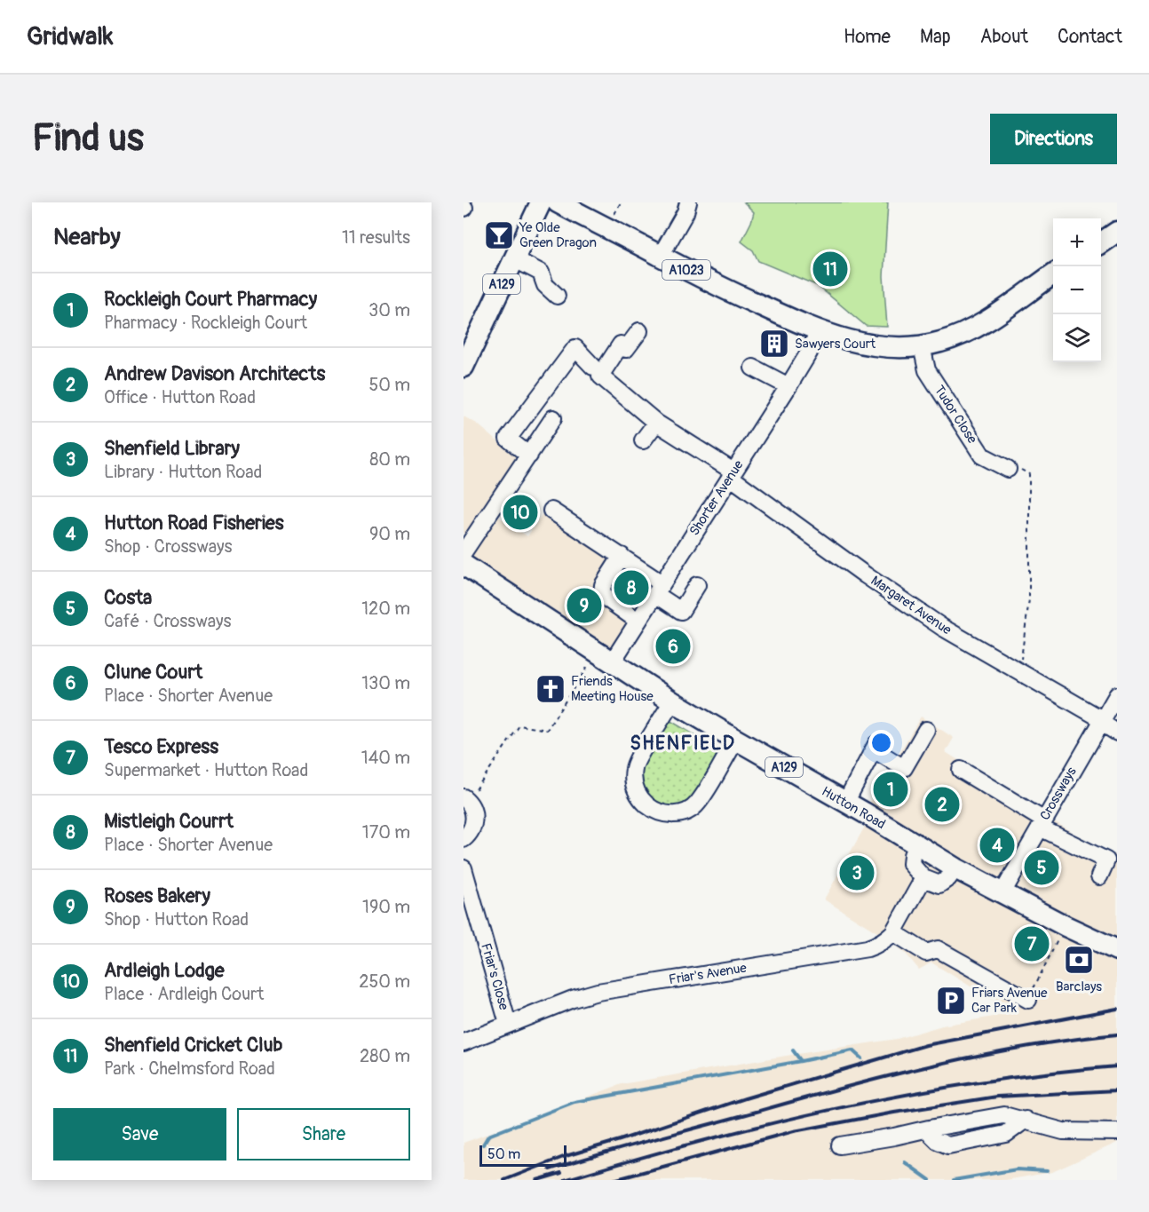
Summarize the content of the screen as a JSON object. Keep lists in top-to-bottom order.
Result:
{
  "streets": {
    "main road": ["A1023", "A129", "Hutton Road"],
    "street": [
      "Tudor Close",
      "Shorter Avenue",
      "Margaret Avenue",
      "Crossways",
      "Friar's Avenue",
      "Friar's Close"
    ]
  },
  "crossings": [
    ["A1023", "Tudor Close"],
    ["A1023", "Shorter Avenue"],
    ["Shorter Avenue", "Margaret Avenue"],
    ["Shorter Avenue", "Hutton Road"],
    ["Margaret Avenue", "Crossways"],
    ["Crossways", "Hutton Road"],
    ["Friar's Avenue", "Friar's Close"]
  ],
  "districts": ["SHENFIELD"],
  "places": {
    "bar": ["Ye Olde Green Dragon"],
    "building": ["Sawyers Court"],
    "church": ["Friends Meeting House"],
    "bank": ["Barclays"],
    "parking": ["Friars Avenue Car Park"]
  },
  "scale_bar": "50 m",
  "page": {
    "header": "Gridwalk",
    "nav": [
      "Home",
      "Map",
      "About",
      "Contact"
    ],
    "buttons": [
      "Directions",
      ["Save", "Share"]
    ],
    "title": "Find us",
    "heading": ["Nearby", "11 results"],
    "map_buttons": ["+", "−"],
    "pins": [
      "11",
      "10",
      "8",
      "9",
      "6",
      "1",
      "2",
      "4",
      "5",
      "3",
      "7"
    ],
    "list": [
      {
        "mark": "1",
        "name": "Rockleigh Court Pharmacy",
        "note": "Pharmacy · Rockleigh Court",
        "value": "30 m"
      },
      {
        "mark": "2",
        "name": "Andrew Davison Architects",
        "note": "Office · Hutton Road",
        "value": "50 m"
      },
      {
        "mark": "3",
        "name": "Shenfield Library",
        "note": "Library · Hutton Road",
        "value": "80 m"
      },
      {
        "mark": "4",
        "name": "Hutton Road Fisheries",
        "note": "Shop · Crossways",
        "value": "90 m"
      },
      {
        "mark": "5",
        "name": "Costa",
        "note": "Café · Crossways",
        "value": "120 m"
      },
      {
        "mark": "6",
        "name": "Clune Court",
        "note": "Place · Shorter Avenue",
        "value": "130 m"
      },
      {
        "mark": "7",
        "name": "Tesco Express",
        "note": "Supermarket · Hutton Road",
        "value": "140 m"
      },
      {
        "mark": "8",
        "name": "Mistleigh Courrt",
        "note": "Place · Shorter Avenue",
        "value": "170 m"
      },
      {
        "mark": "9",
        "name": "Roses Bakery",
        "note": "Shop · Hutton Road",
        "value": "190 m"
      },
      {
        "mark": "10",
        "name": "Ardleigh Lodge",
        "note": "Place · Ardleigh Court",
        "value": "250 m"
      },
      {
        "mark": "11",
        "name": "Shenfield Cricket Club",
        "note": "Park · Chelmsford Road",
        "value": "280 m"
      }
    ],
    "scale": "50 m"
  }
}
